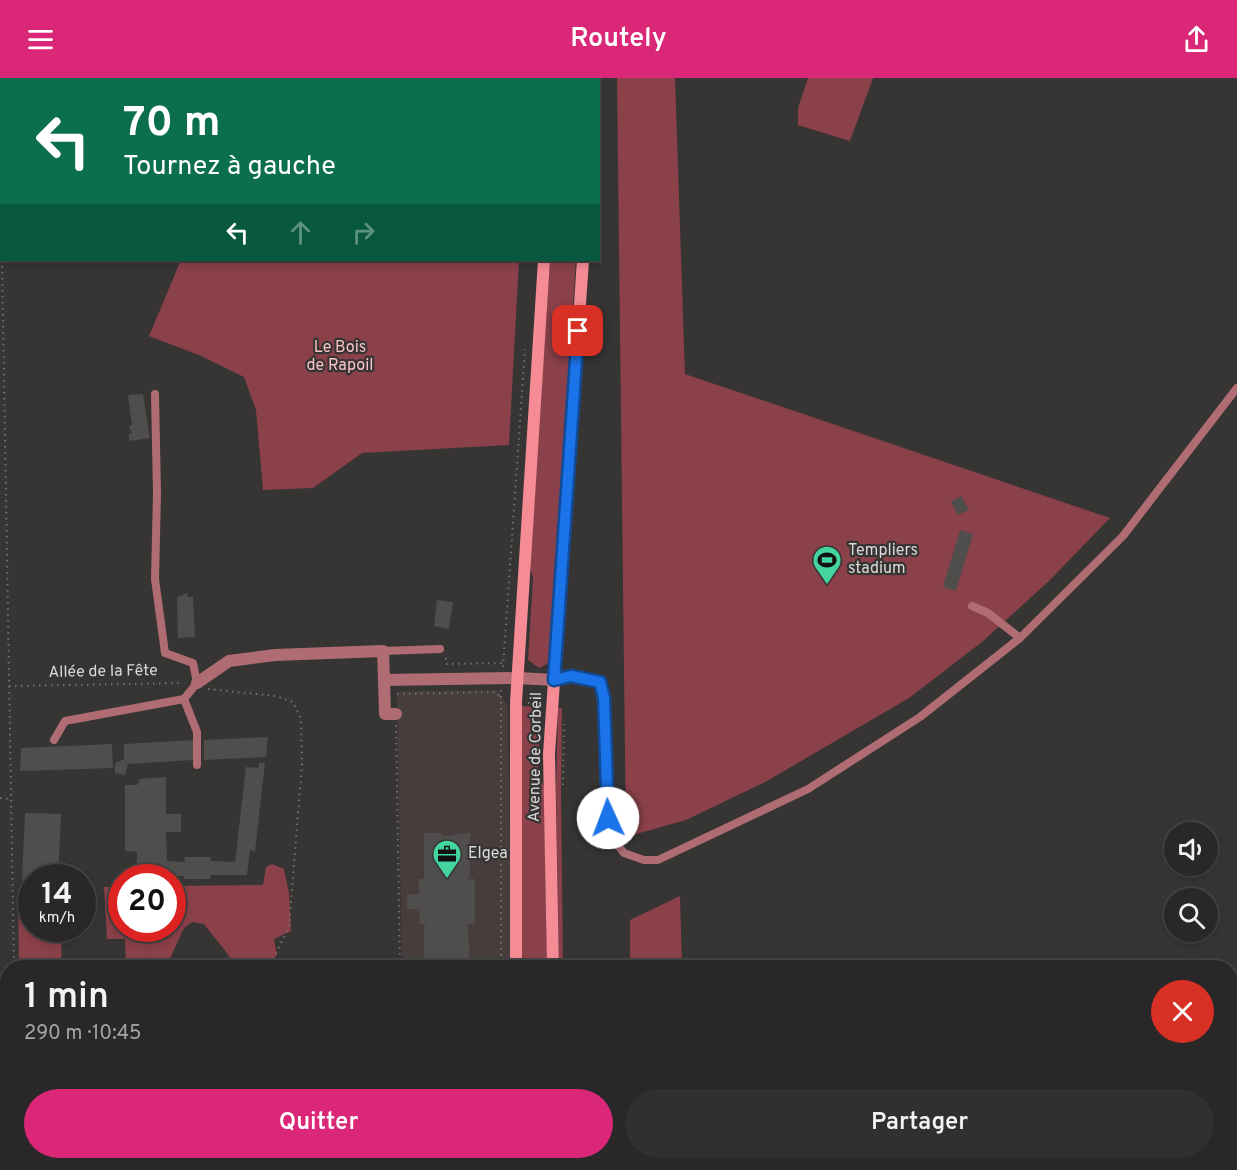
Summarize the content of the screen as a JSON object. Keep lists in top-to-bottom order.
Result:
{
  "streets": {
    "main road": ["Avenue de Corbeil"],
    "path": ["Allée de la Fête"]
  },
  "parks": ["Le Bois de Rapoil"],
  "places": {
    "sports": ["Templiers stadium"],
    "office": ["Elgea"]
  },
  "page": {
    "header": "Routely",
    "turn": ["70 m", "Tournez à gauche"],
    "speed": "14 km/h",
    "limit": "20",
    "heading": ["1 min", "290 m · 10:45"],
    "buttons": ["Quitter", "Partager"]
  }
}
